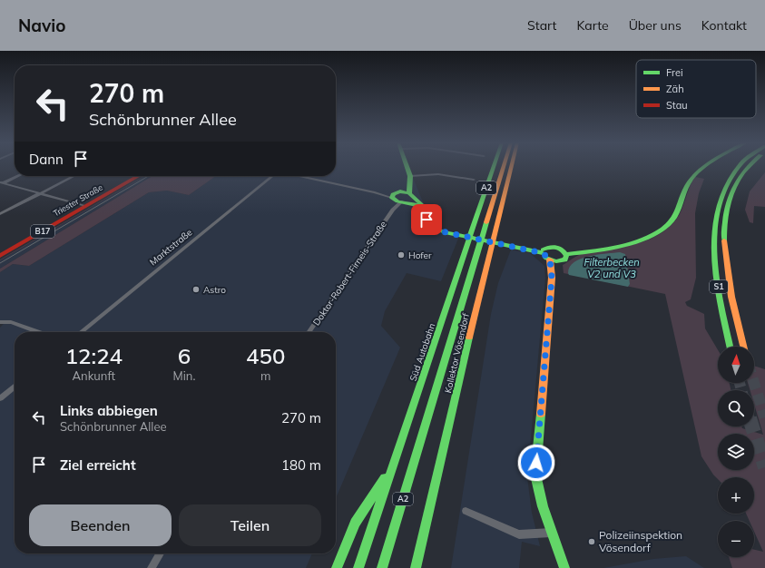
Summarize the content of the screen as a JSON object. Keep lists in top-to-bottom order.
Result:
{
  "streets": {
    "main road": [
      "A2",
      "Triester Straße",
      "B17",
      "S1",
      "Süd Autobahn",
      "Kollektor Vösendorf"
    ],
    "street": ["Marktstraße", "Doktor-Robert-Firneis-Straße"]
  },
  "water": ["Filterbecken V2 und V3"],
  "places": ["Hofer", "Astro", "Polizeiinspektion Vösendorf"],
  "legend": ["Frei", "Zäh", "Stau"],
  "north": "top",
  "page": {
    "header": "Navio",
    "nav": [
      "Start",
      "Karte",
      "Über uns",
      "Kontakt"
    ],
    "turn": ["270 m", "Schönbrunner Allee"],
    "then": "Dann",
    "eta": [
      "12:24",
      "Ankunft",
      "6",
      "Min.",
      "450",
      "m"
    ],
    "map_buttons": ["+", "−"],
    "list": [
      {
        "name": "Links abbiegen",
        "note": "Schönbrunner Allee",
        "value": "270 m"
      },
      {
        "name": "Ziel erreicht",
        "value": "180 m"
      }
    ],
    "buttons": ["Beenden", "Teilen"]
  }
}
